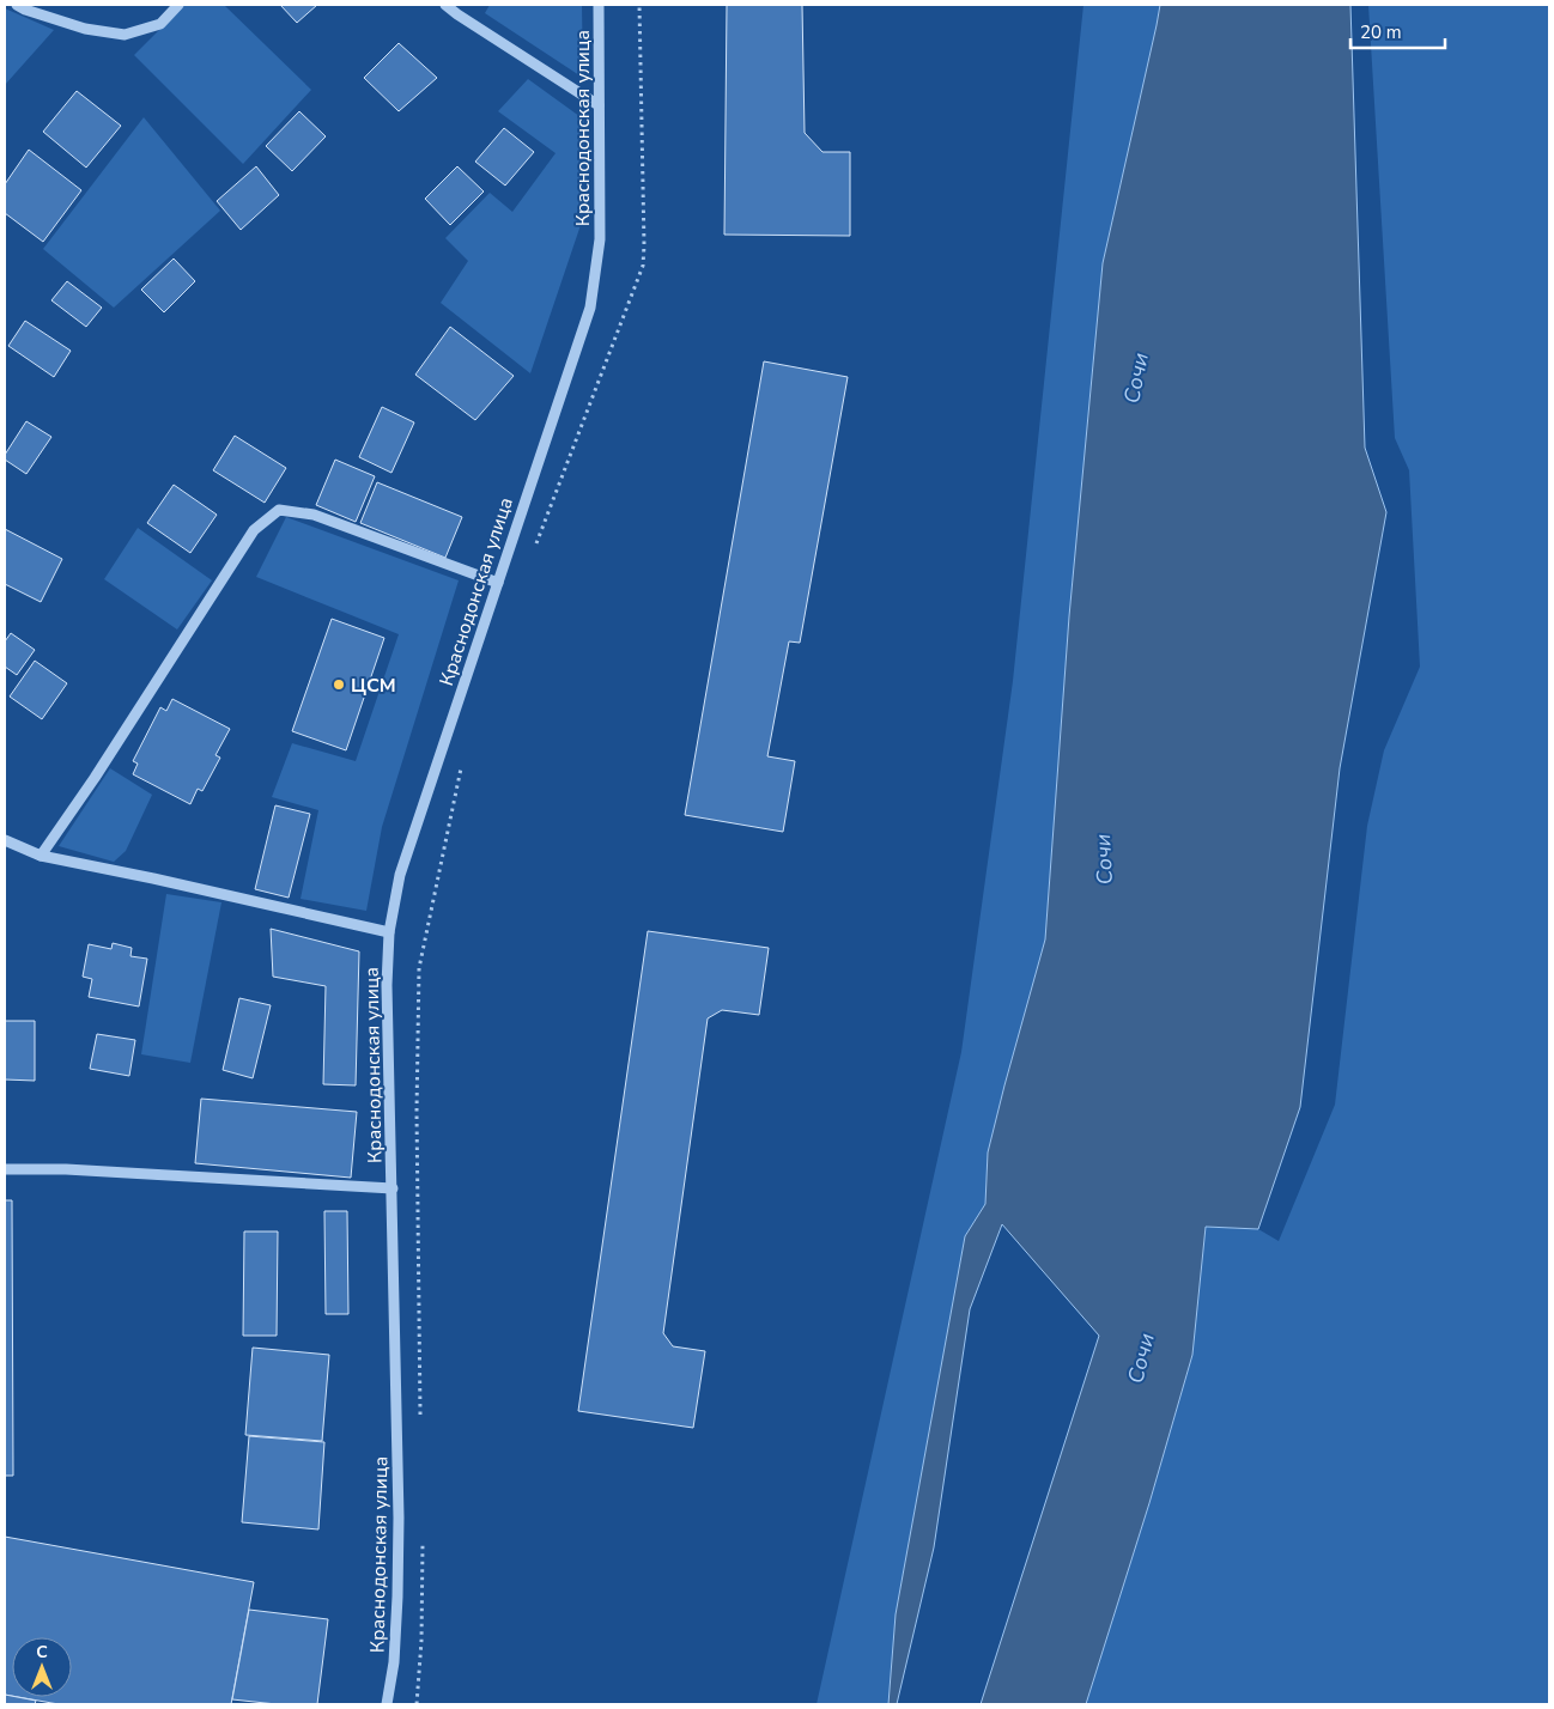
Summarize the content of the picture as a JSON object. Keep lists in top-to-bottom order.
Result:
{
  "streets": {
    "street": ["Краснодонская улица"]
  },
  "water": ["Сочи"],
  "places": ["ЦСМ"],
  "scale_bar": "20 m",
  "north": "top"
}
